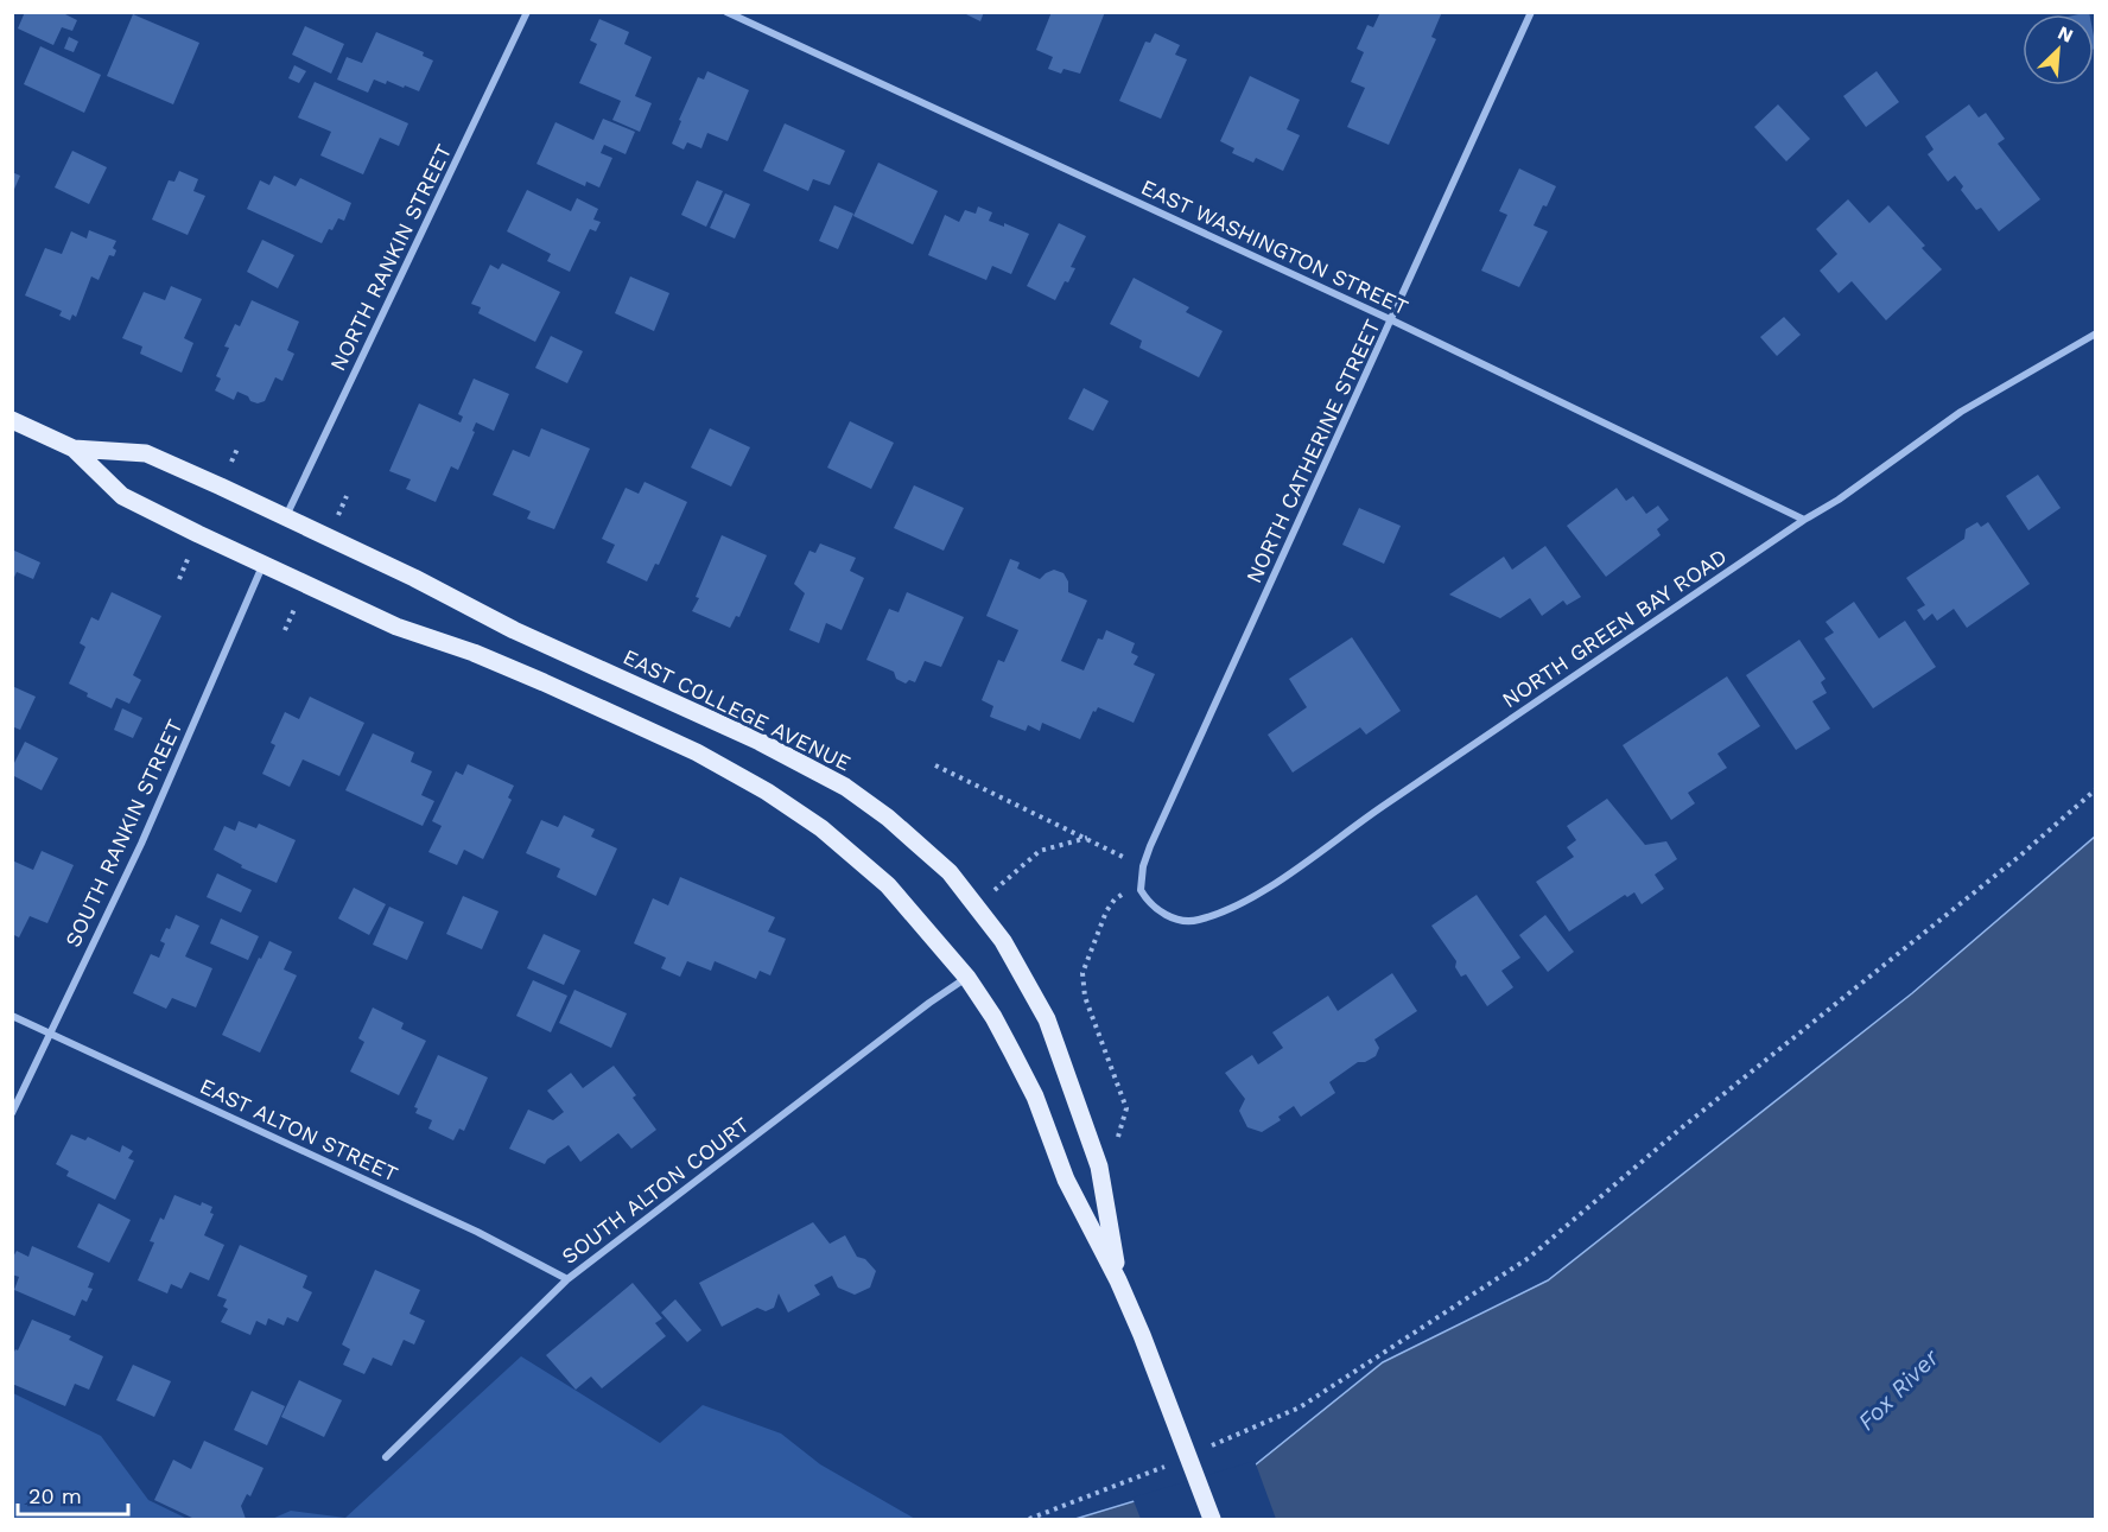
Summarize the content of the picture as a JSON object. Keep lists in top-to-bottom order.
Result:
{
  "streets": {
    "main road": ["EAST COLLEGE AVENUE"],
    "street": [
      "EAST WASHINGTON STREET",
      "NORTH RANKIN STREET",
      "NORTH CATHERINE STREET",
      "NORTH GREEN BAY ROAD",
      "SOUTH RANKIN STREET",
      "EAST ALTON STREET",
      "SOUTH ALTON COURT"
    ]
  },
  "crossings": [
    ["EAST WASHINGTON STREET", "NORTH CATHERINE STREET"],
    ["EAST WASHINGTON STREET", "NORTH GREEN BAY ROAD"],
    ["NORTH RANKIN STREET", "EAST COLLEGE AVENUE"],
    ["NORTH CATHERINE STREET", "NORTH GREEN BAY ROAD"],
    ["EAST COLLEGE AVENUE", "SOUTH RANKIN STREET"],
    ["EAST COLLEGE AVENUE", "SOUTH ALTON COURT"],
    ["SOUTH RANKIN STREET", "EAST ALTON STREET"],
    ["EAST ALTON STREET", "SOUTH ALTON COURT"]
  ],
  "water": ["Fox River"],
  "scale_bar": "20 m",
  "north": "top right"
}
